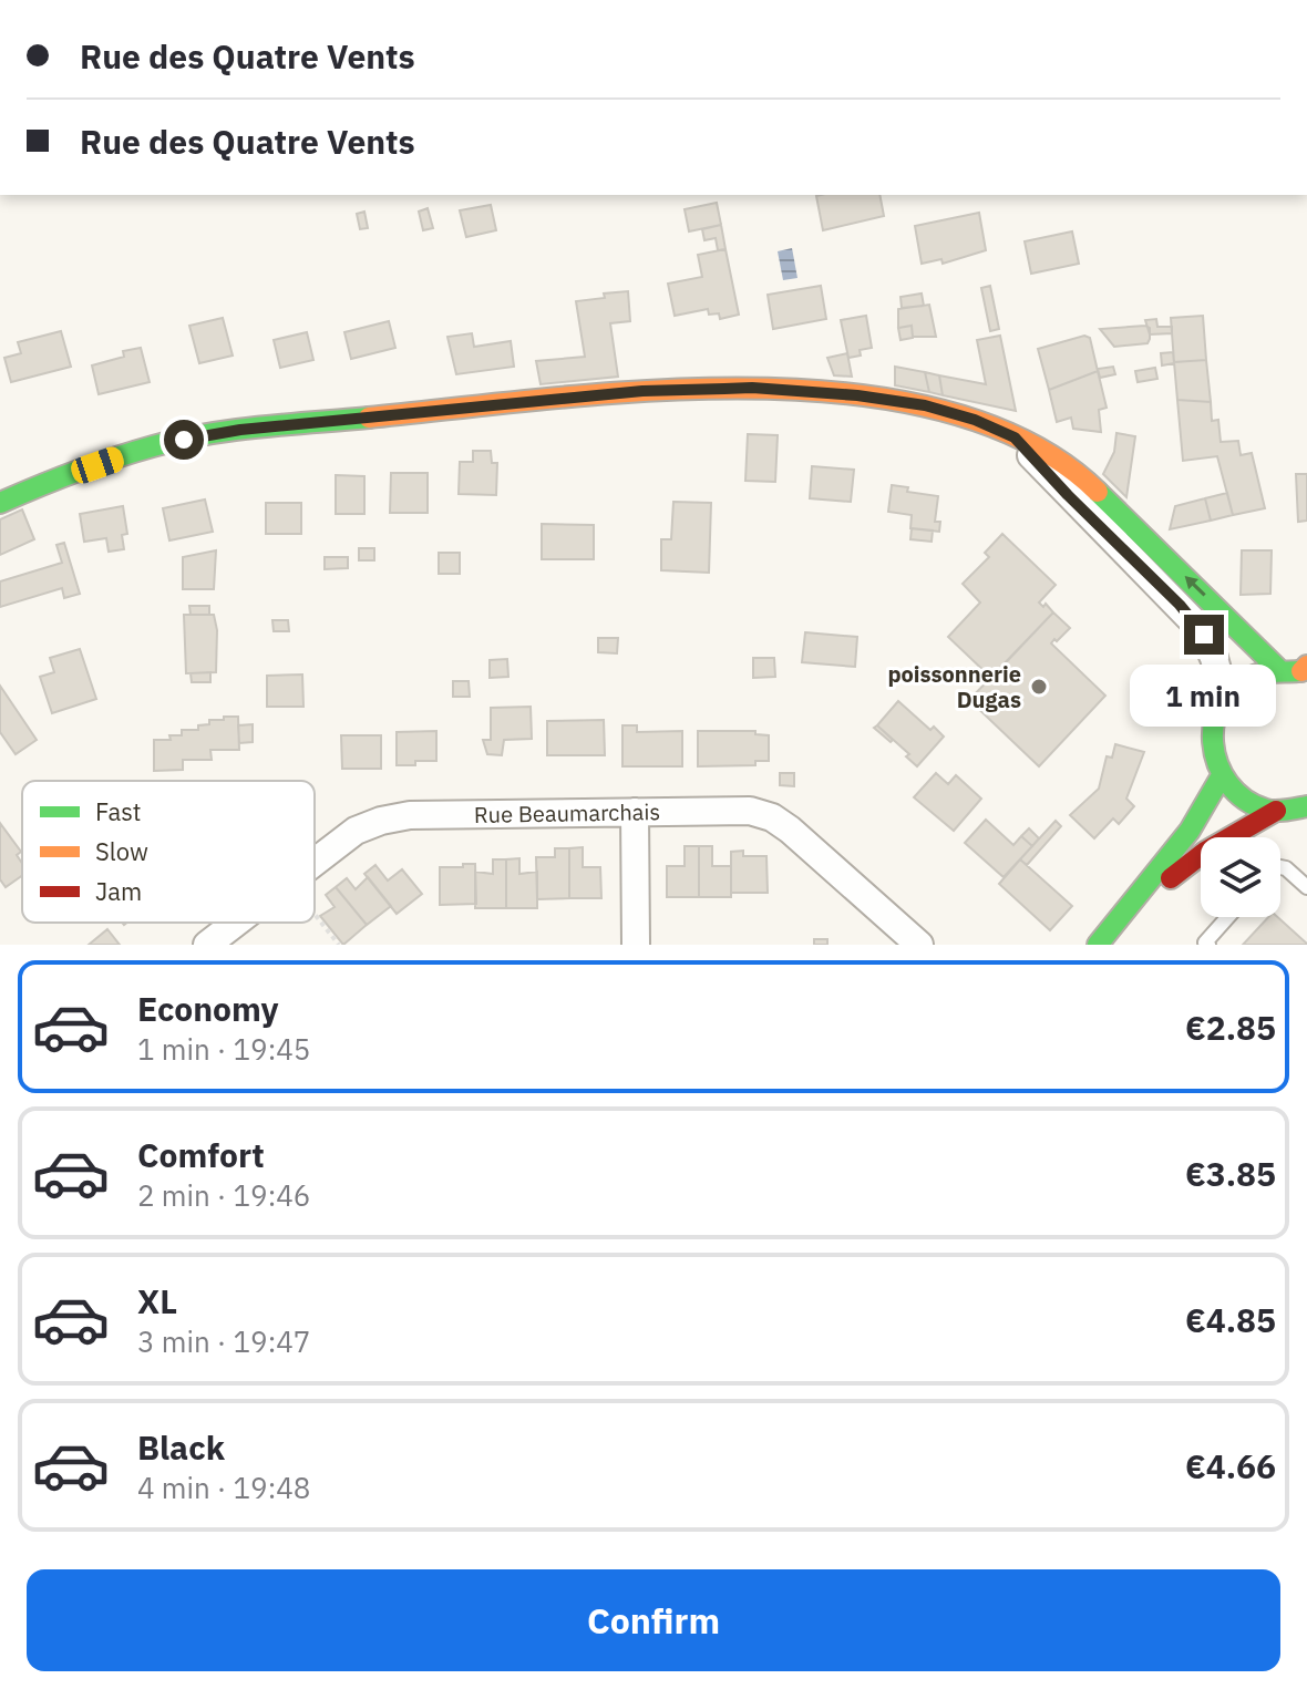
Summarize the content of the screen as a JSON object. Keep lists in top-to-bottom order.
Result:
{
  "streets": {
    "street": ["Rue Beaumarchais"]
  },
  "places": ["poissonnerie Dugas"],
  "legend": ["Fast", "Slow", "Jam"],
  "page": {
    "banner": ["Rue des Quatre Vents", "Rue des Quatre Vents"],
    "bubble": "1 min",
    "list": [
      {
        "name": "Economy",
        "note": "1 min · 19:45",
        "value": "€2.85"
      },
      {
        "name": "Comfort",
        "note": "2 min · 19:46",
        "value": "€3.85"
      },
      {
        "name": "XL",
        "note": "3 min · 19:47",
        "value": "€4.85"
      },
      {
        "name": "Black",
        "note": "4 min · 19:48",
        "value": "€4.66"
      }
    ],
    "buttons": "Confirm"
  }
}
